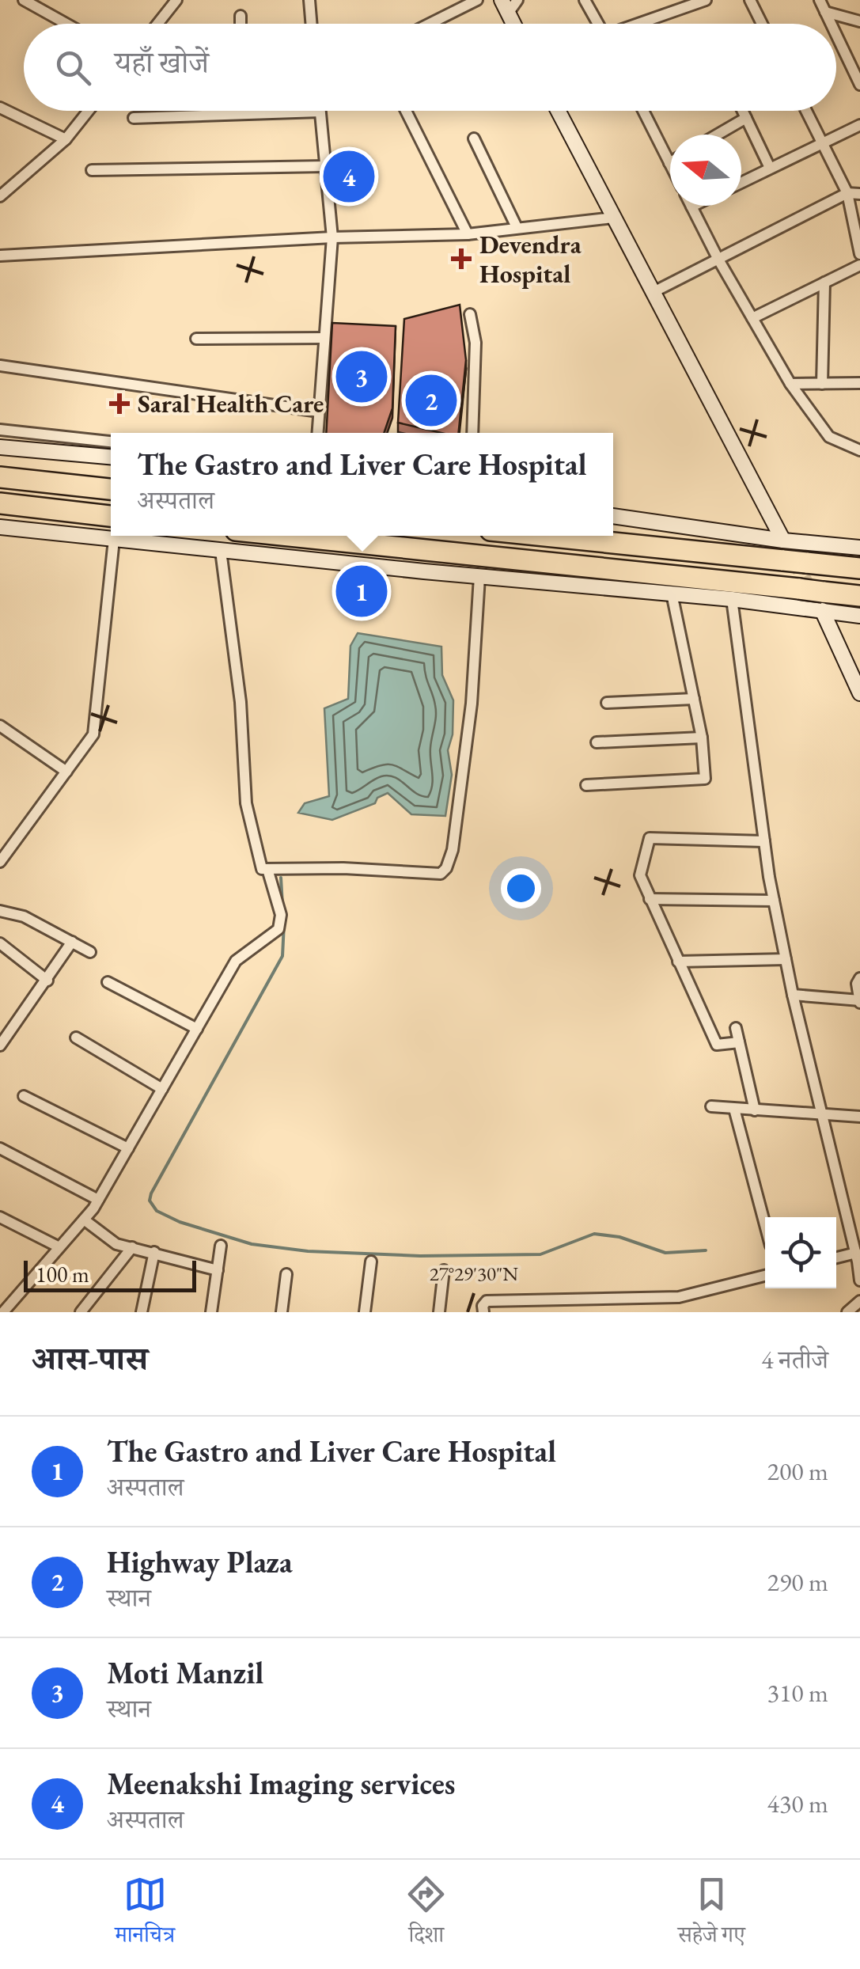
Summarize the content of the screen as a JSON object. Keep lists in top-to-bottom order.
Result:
{
  "places": {
    "health": ["Devendra Hospital", "Saral Health Care"]
  },
  "scale_bar": "100 m",
  "north": "left",
  "page": {
    "search": "यहाँ खोजें",
    "pins": [
      "4",
      "3",
      "2",
      "1"
    ],
    "popup": ["The Gastro and Liver Care Hospital", "अस्पताल"],
    "scale": "100 m",
    "heading": ["आस-पास", "4 नतीजे"],
    "list": [
      {
        "mark": "1",
        "name": "The Gastro and Liver Care Hospital",
        "note": "अस्पताल",
        "value": "200 m"
      },
      {
        "mark": "2",
        "name": "Highway Plaza",
        "note": "स्थान",
        "value": "290 m"
      },
      {
        "mark": "3",
        "name": "Moti Manzil",
        "note": "स्थान",
        "value": "310 m"
      },
      {
        "mark": "4",
        "name": "Meenakshi Imaging services",
        "note": "अस्पताल",
        "value": "430 m"
      }
    ],
    "nav": ["मानचित्र", "दिशा", "सहेजे गए"]
  },
  "coordinates": ["27°29'30\"N"]
}
